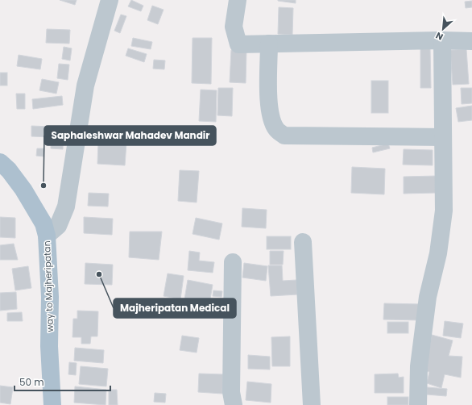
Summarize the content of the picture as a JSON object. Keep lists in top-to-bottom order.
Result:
{
  "streets": {
    "main road": ["way to Majheripatan"]
  },
  "places": ["Saphaleshwar Mahadev Mandir", "Majheripatan Medical"],
  "scale_bar": "50 m",
  "north": "bottom left"
}
